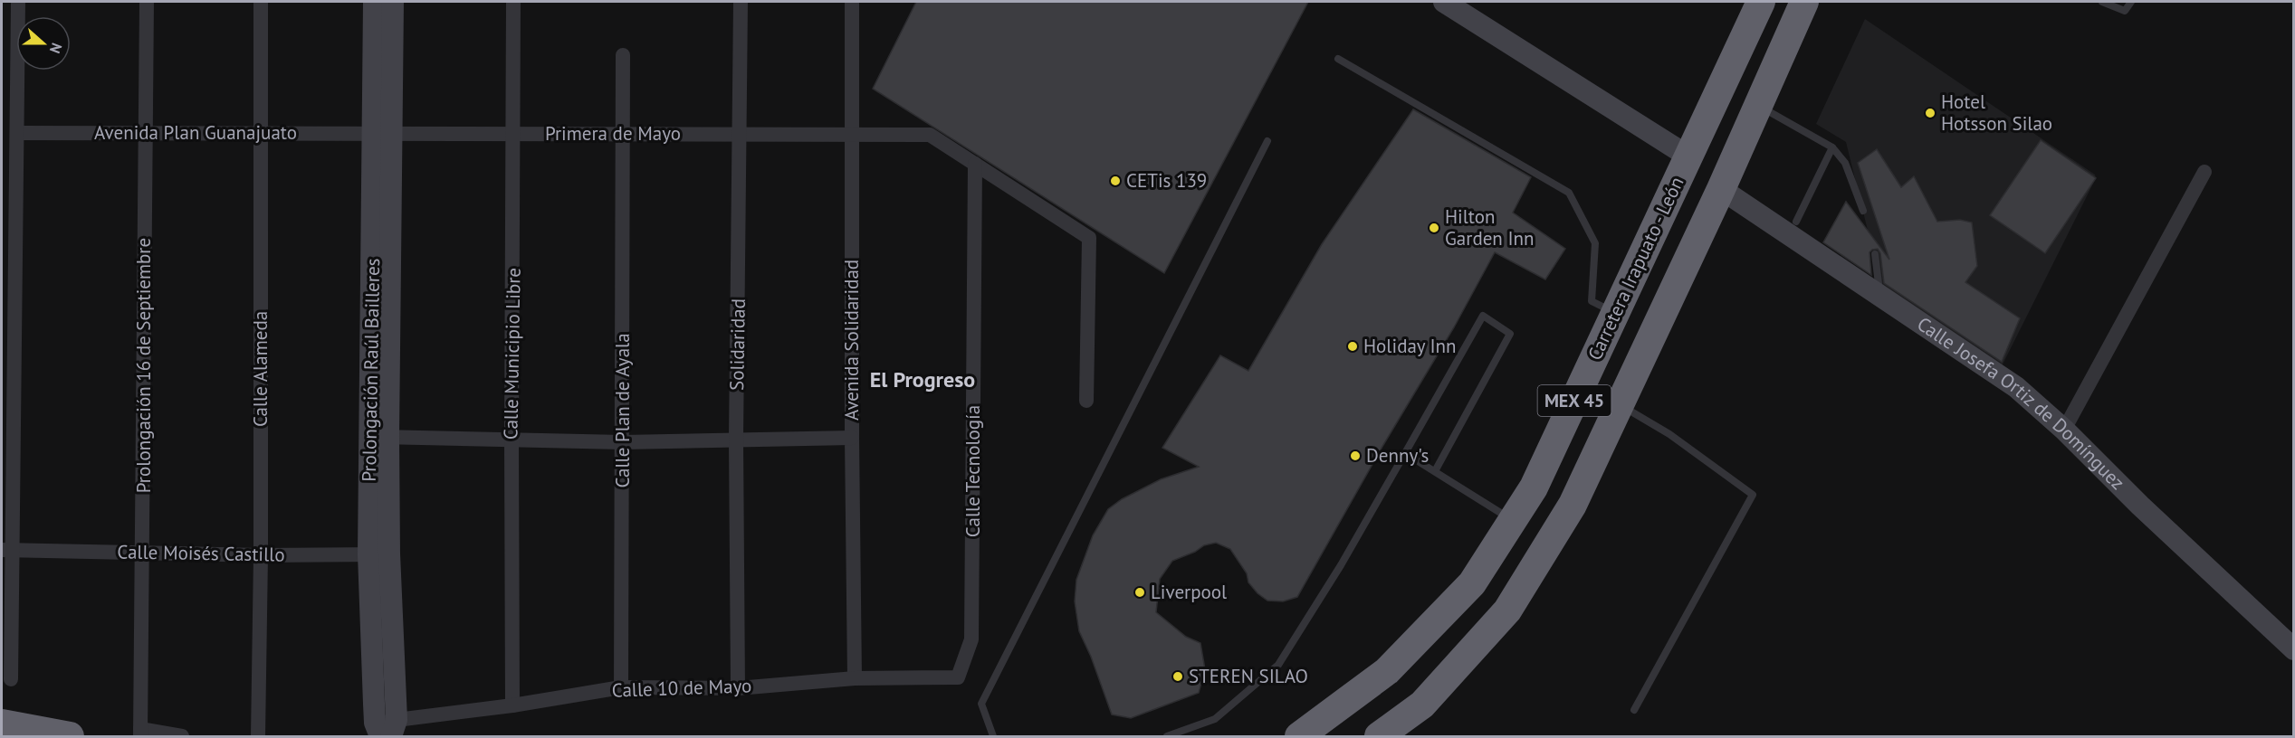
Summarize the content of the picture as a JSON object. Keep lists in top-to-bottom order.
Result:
{
  "streets": {
    "highway": ["Carretera Irapuato - León", "MEX 45"],
    "street": [
      "Avenida Plan Guanajuato",
      "Primera de Mayo",
      "Avenida Solidaridad",
      "Solidaridad",
      "Calle Municipio Libre",
      "Prolongación 16 de Septiembre",
      "Calle Alameda",
      "Prolongación Raúl Bailleres",
      "Calle Josefa Ortiz de Domínguez",
      "Calle Plan de Ayala",
      "Calle Tecnología",
      "Calle Moisés Castillo",
      "Calle 10 de Mayo"
    ]
  },
  "crossings": [
    ["Avenida Plan Guanajuato", "Primera de Mayo"],
    ["Avenida Plan Guanajuato", "Prolongación 16 de Septiembre"],
    ["Avenida Plan Guanajuato", "Calle Alameda"],
    ["Avenida Plan Guanajuato", "Prolongación Raúl Bailleres"],
    ["Primera de Mayo", "Avenida Solidaridad"],
    ["Primera de Mayo", "Solidaridad"],
    ["Primera de Mayo", "Calle Municipio Libre"],
    ["Primera de Mayo", "Prolongación Raúl Bailleres"],
    ["Primera de Mayo", "Calle Plan de Ayala"],
    ["Primera de Mayo", "Calle Tecnología"],
    ["Avenida Solidaridad", "Calle 10 de Mayo"],
    ["Solidaridad", "Calle 10 de Mayo"],
    ["Calle Municipio Libre", "Calle 10 de Mayo"],
    ["Prolongación 16 de Septiembre", "Calle Moisés Castillo"],
    ["Calle Alameda", "Calle Moisés Castillo"],
    ["Prolongación Raúl Bailleres", "Calle Moisés Castillo"],
    ["Prolongación Raúl Bailleres", "Calle 10 de Mayo"],
    ["MEX 45", "Calle Josefa Ortiz de Domínguez"],
    ["Calle Plan de Ayala", "Calle 10 de Mayo"],
    ["Calle Tecnología", "Calle 10 de Mayo"]
  ],
  "districts": ["El Progreso"],
  "places": [
    "Hotel Hotsson Silao",
    "CETis 139",
    "Hilton Garden Inn",
    "Holiday Inn",
    "Denny's",
    "Liverpool",
    "STEREN SILAO"
  ],
  "north": "right"
}
